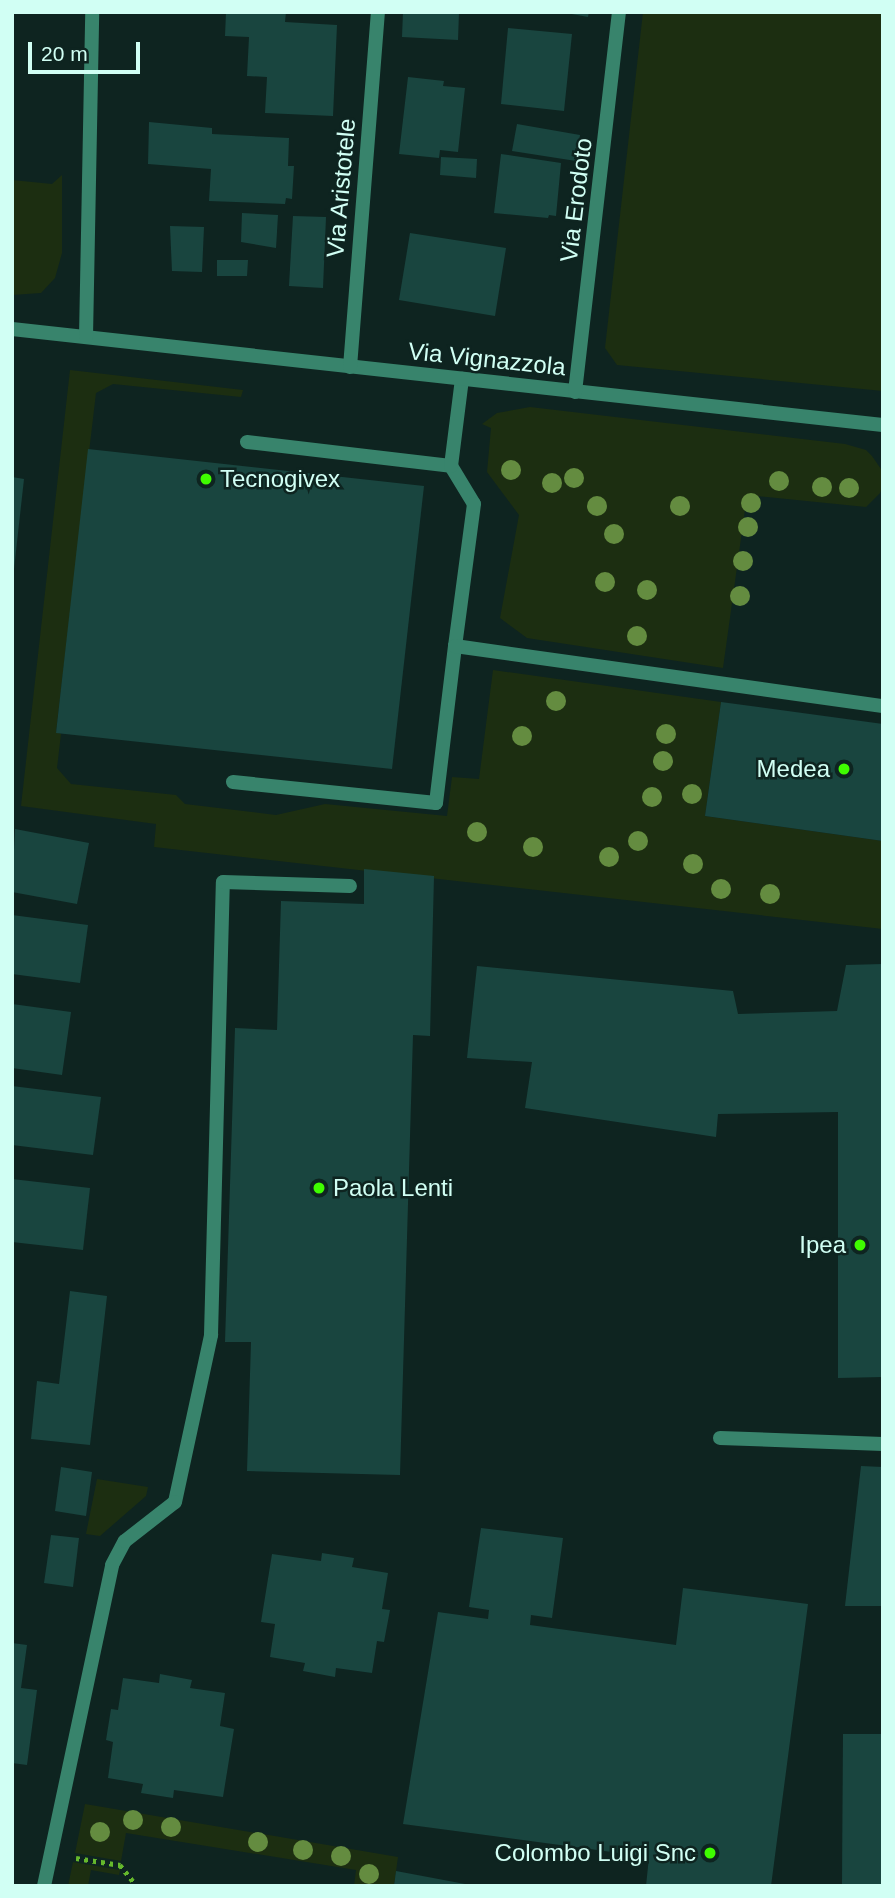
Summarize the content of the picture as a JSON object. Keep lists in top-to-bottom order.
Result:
{
  "streets": {
    "street": ["Via Aristotele", "Via Erodoto", "Via Vignazzola"]
  },
  "crossings": [
    ["Via Aristotele", "Via Vignazzola"],
    ["Via Erodoto", "Via Vignazzola"]
  ],
  "places": [
    "Tecnogivex",
    "Medea",
    "Paola Lenti",
    "Ipea",
    "Colombo Luigi Snc"
  ],
  "scale_bar": "20 m"
}
